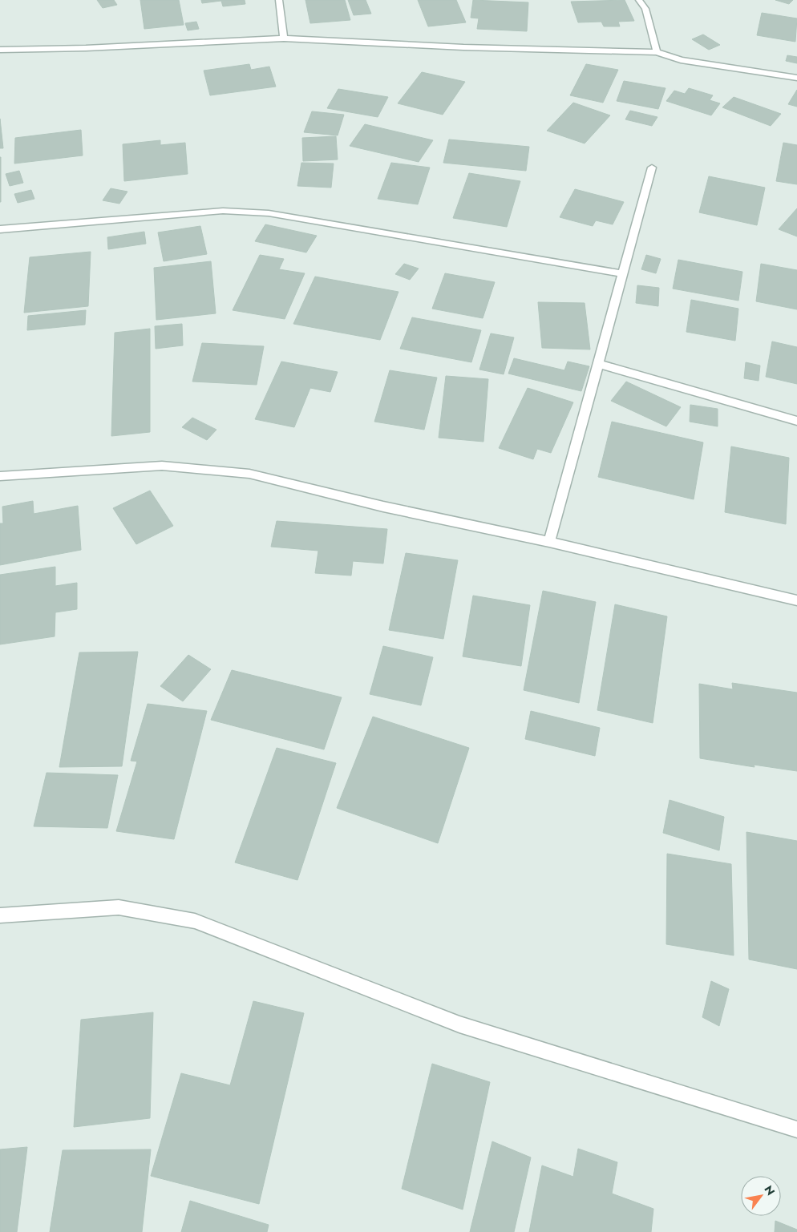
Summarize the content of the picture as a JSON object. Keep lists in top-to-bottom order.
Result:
{
  "north": "top right"
}
